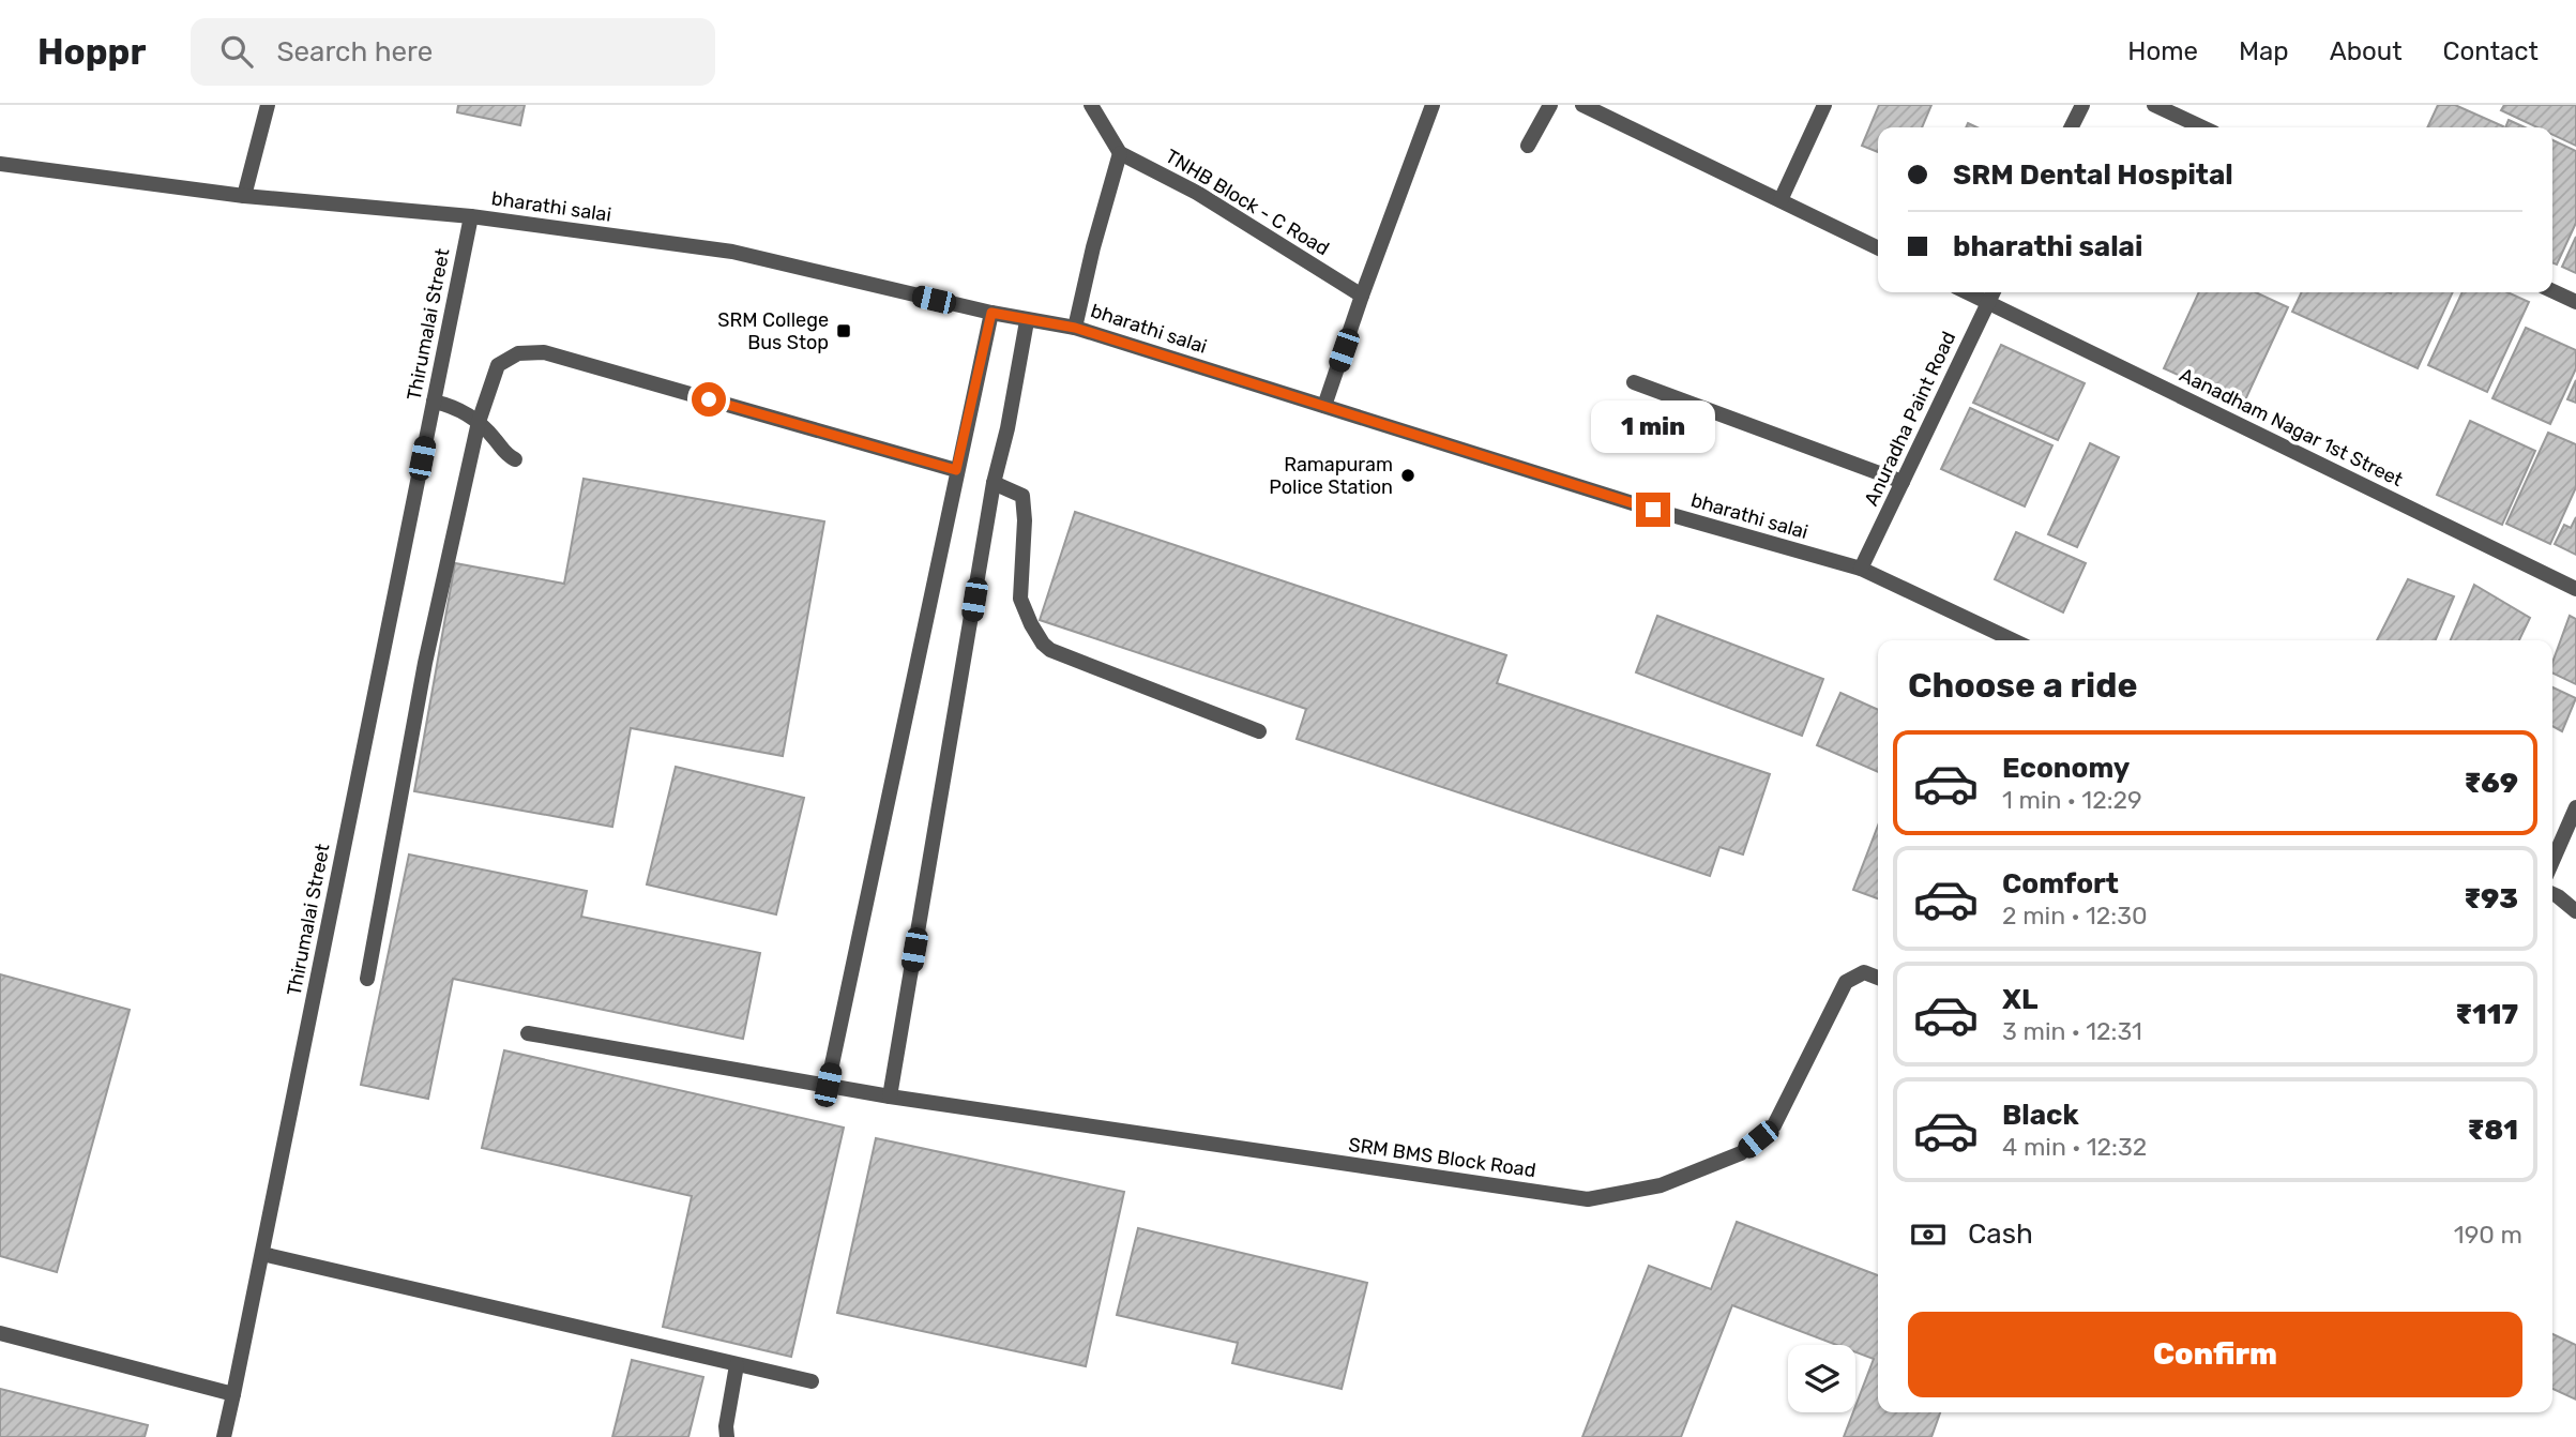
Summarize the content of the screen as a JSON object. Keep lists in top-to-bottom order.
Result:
{
  "streets": {
    "street": [
      "TNHB Block - C Road",
      "bharathi salai",
      "Thirumalai Street",
      "Anuradha Paint Road",
      "Aanadham Nagar 1st Street",
      "SRM BMS Block Road"
    ]
  },
  "crossings": [
    ["bharathi salai", "Thirumalai Street"],
    ["bharathi salai", "Anuradha Paint Road"],
    ["Anuradha Paint Road", "Aanadham Nagar 1st Street"]
  ],
  "places": {
    "transit": ["SRM College Bus Stop"],
    "other": ["Ramapuram Police Station"]
  },
  "page": {
    "header": "Hoppr",
    "search": "Search here",
    "nav": [
      "Home",
      "Map",
      "About",
      "Contact"
    ],
    "banner": ["SRM Dental Hospital", "bharathi salai"],
    "bubble": "1 min",
    "heading": "Choose a ride",
    "list": [
      {
        "name": "Economy",
        "note": "1 min · 12:29",
        "value": "₹69"
      },
      {
        "name": "Comfort",
        "note": "2 min · 12:30",
        "value": "₹93"
      },
      {
        "name": "XL",
        "note": "3 min · 12:31",
        "value": "₹117"
      },
      {
        "name": "Black",
        "note": "4 min · 12:32",
        "value": "₹81"
      }
    ],
    "pay": ["Cash", "190 m"],
    "buttons": "Confirm"
  }
}
